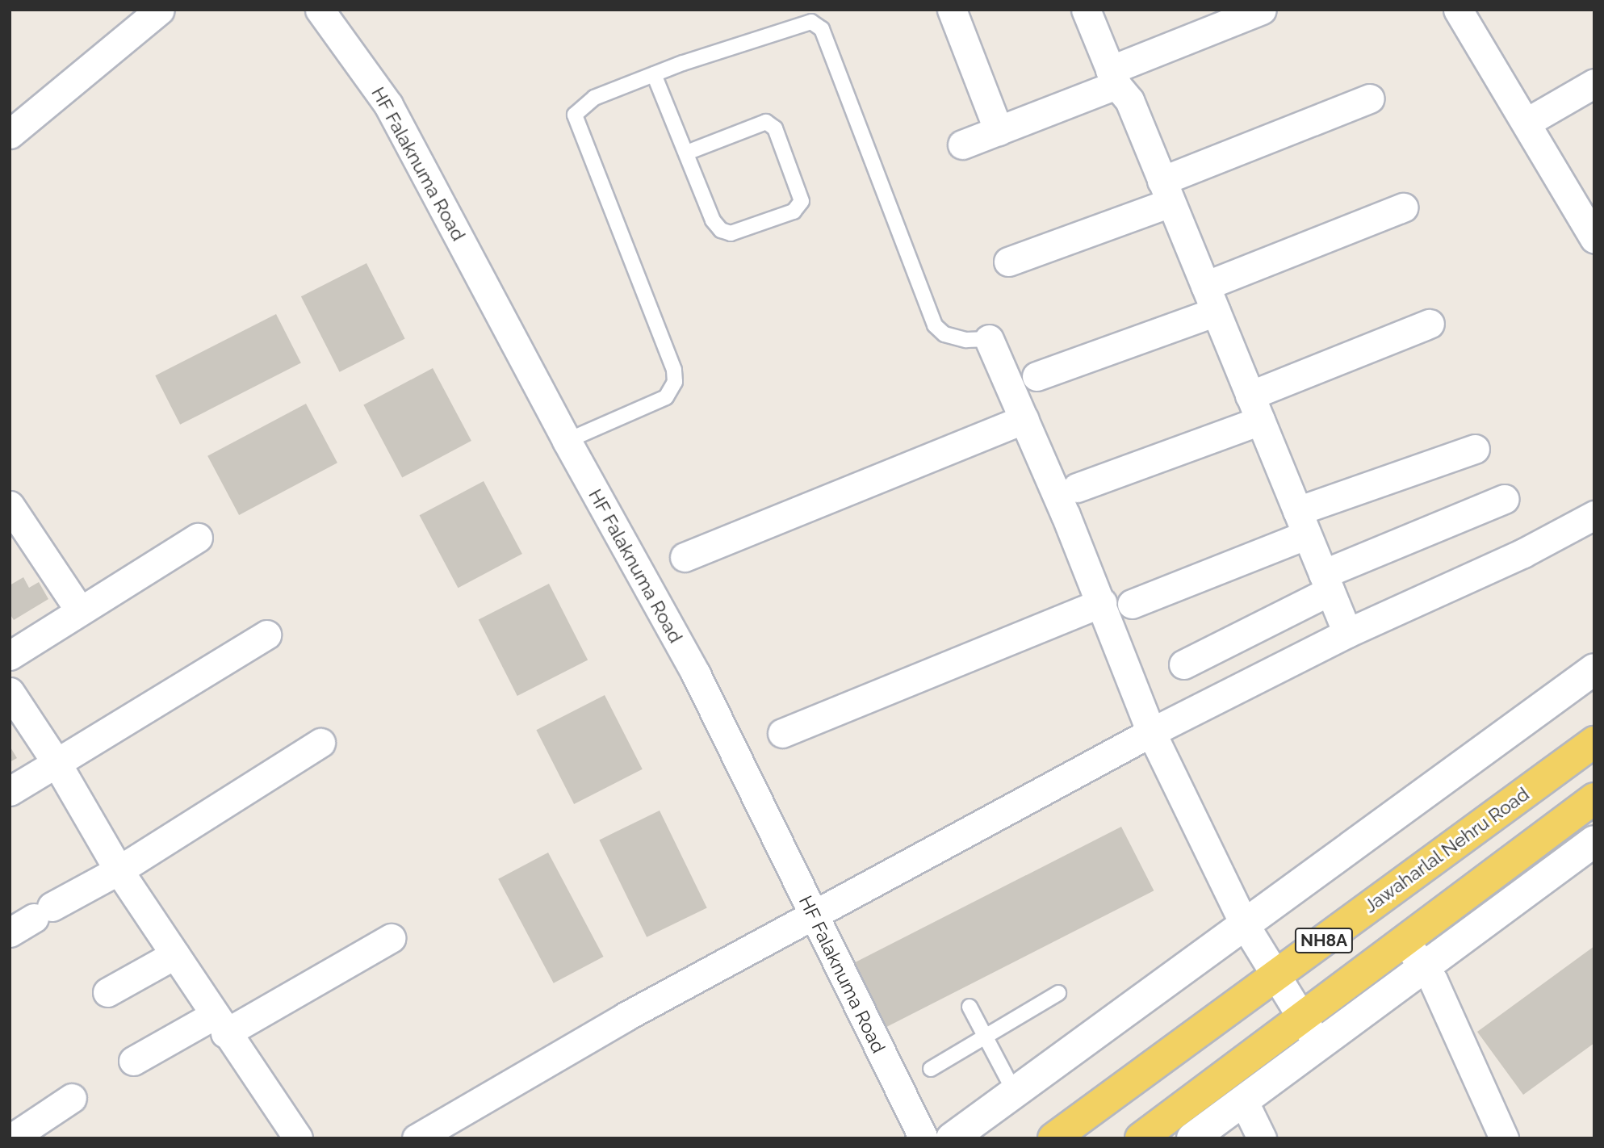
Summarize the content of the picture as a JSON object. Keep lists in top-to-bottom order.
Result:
{
  "streets": {
    "main road": ["Jawaharlal Nehru Road", "NH8A"],
    "street": ["HF Falaknuma Road"]
  }
}
